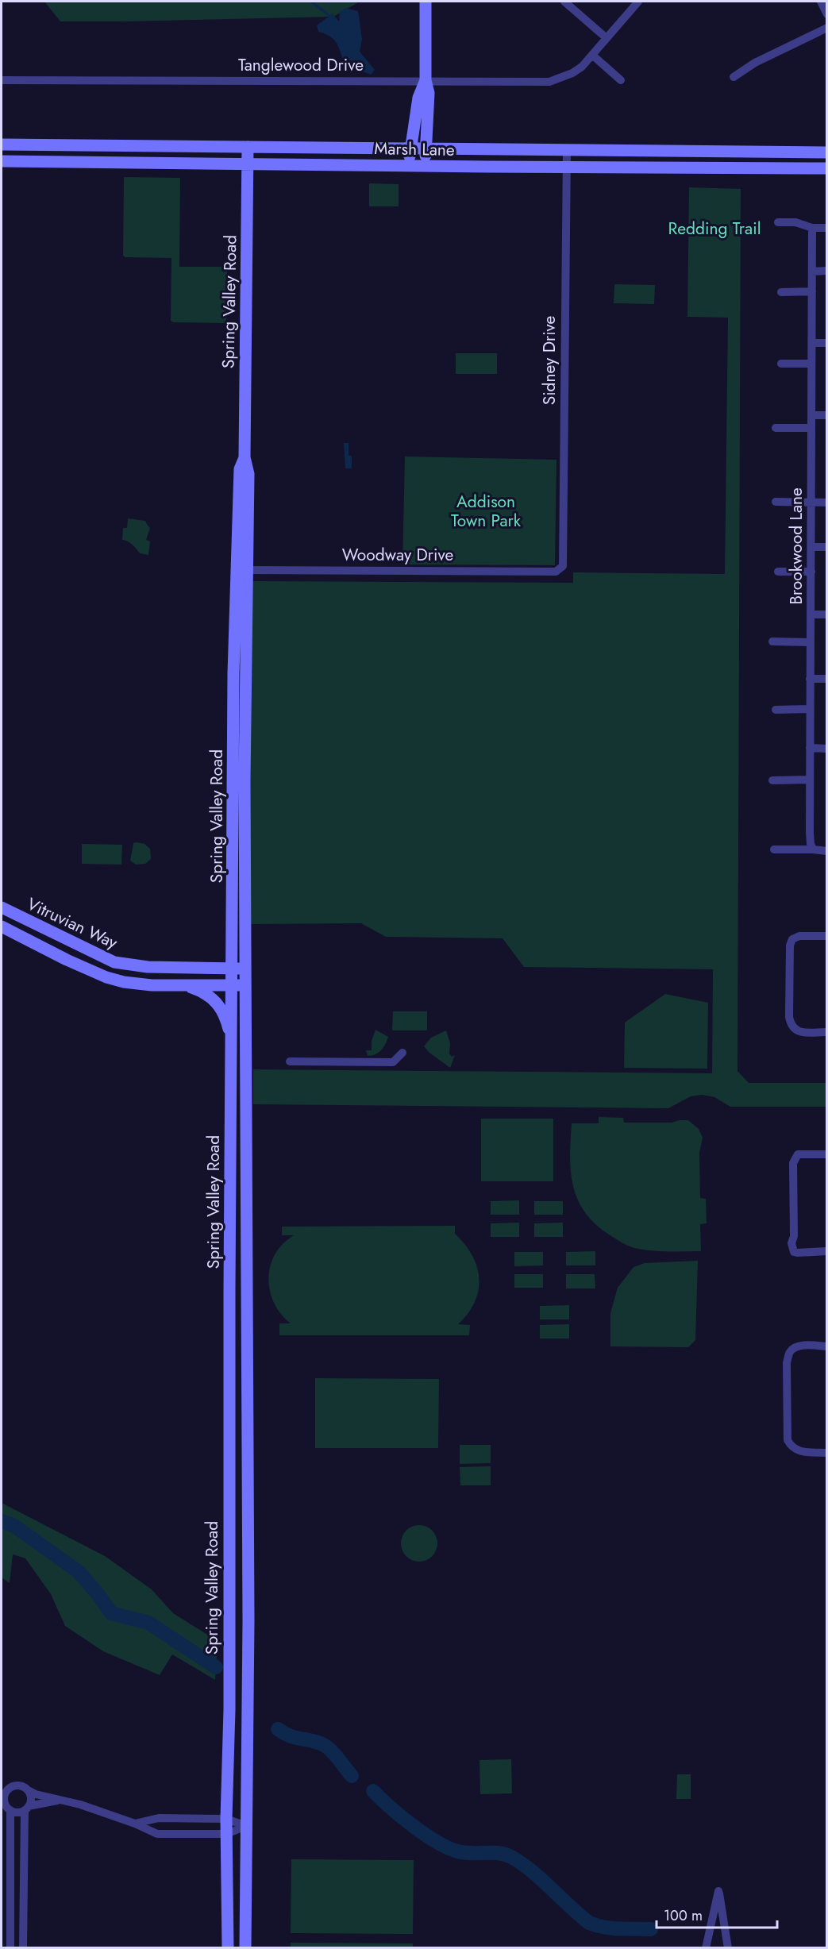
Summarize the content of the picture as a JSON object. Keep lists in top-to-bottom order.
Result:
{
  "streets": {
    "main road": ["Marsh Lane", "Spring Valley Road", "Vitruvian Way"],
    "street": [
      "Tanglewood Drive",
      "Sidney Drive",
      "Brookwood Lane",
      "Woodway Drive"
    ]
  },
  "crossings": [
    ["Marsh Lane", "Spring Valley Road"],
    ["Marsh Lane", "Sidney Drive"],
    ["Spring Valley Road", "Woodway Drive"],
    ["Spring Valley Road", "Vitruvian Way"],
    ["Sidney Drive", "Woodway Drive"]
  ],
  "parks": ["Redding Trail", "Addison Town Park"],
  "scale_bar": "100 m"
}
